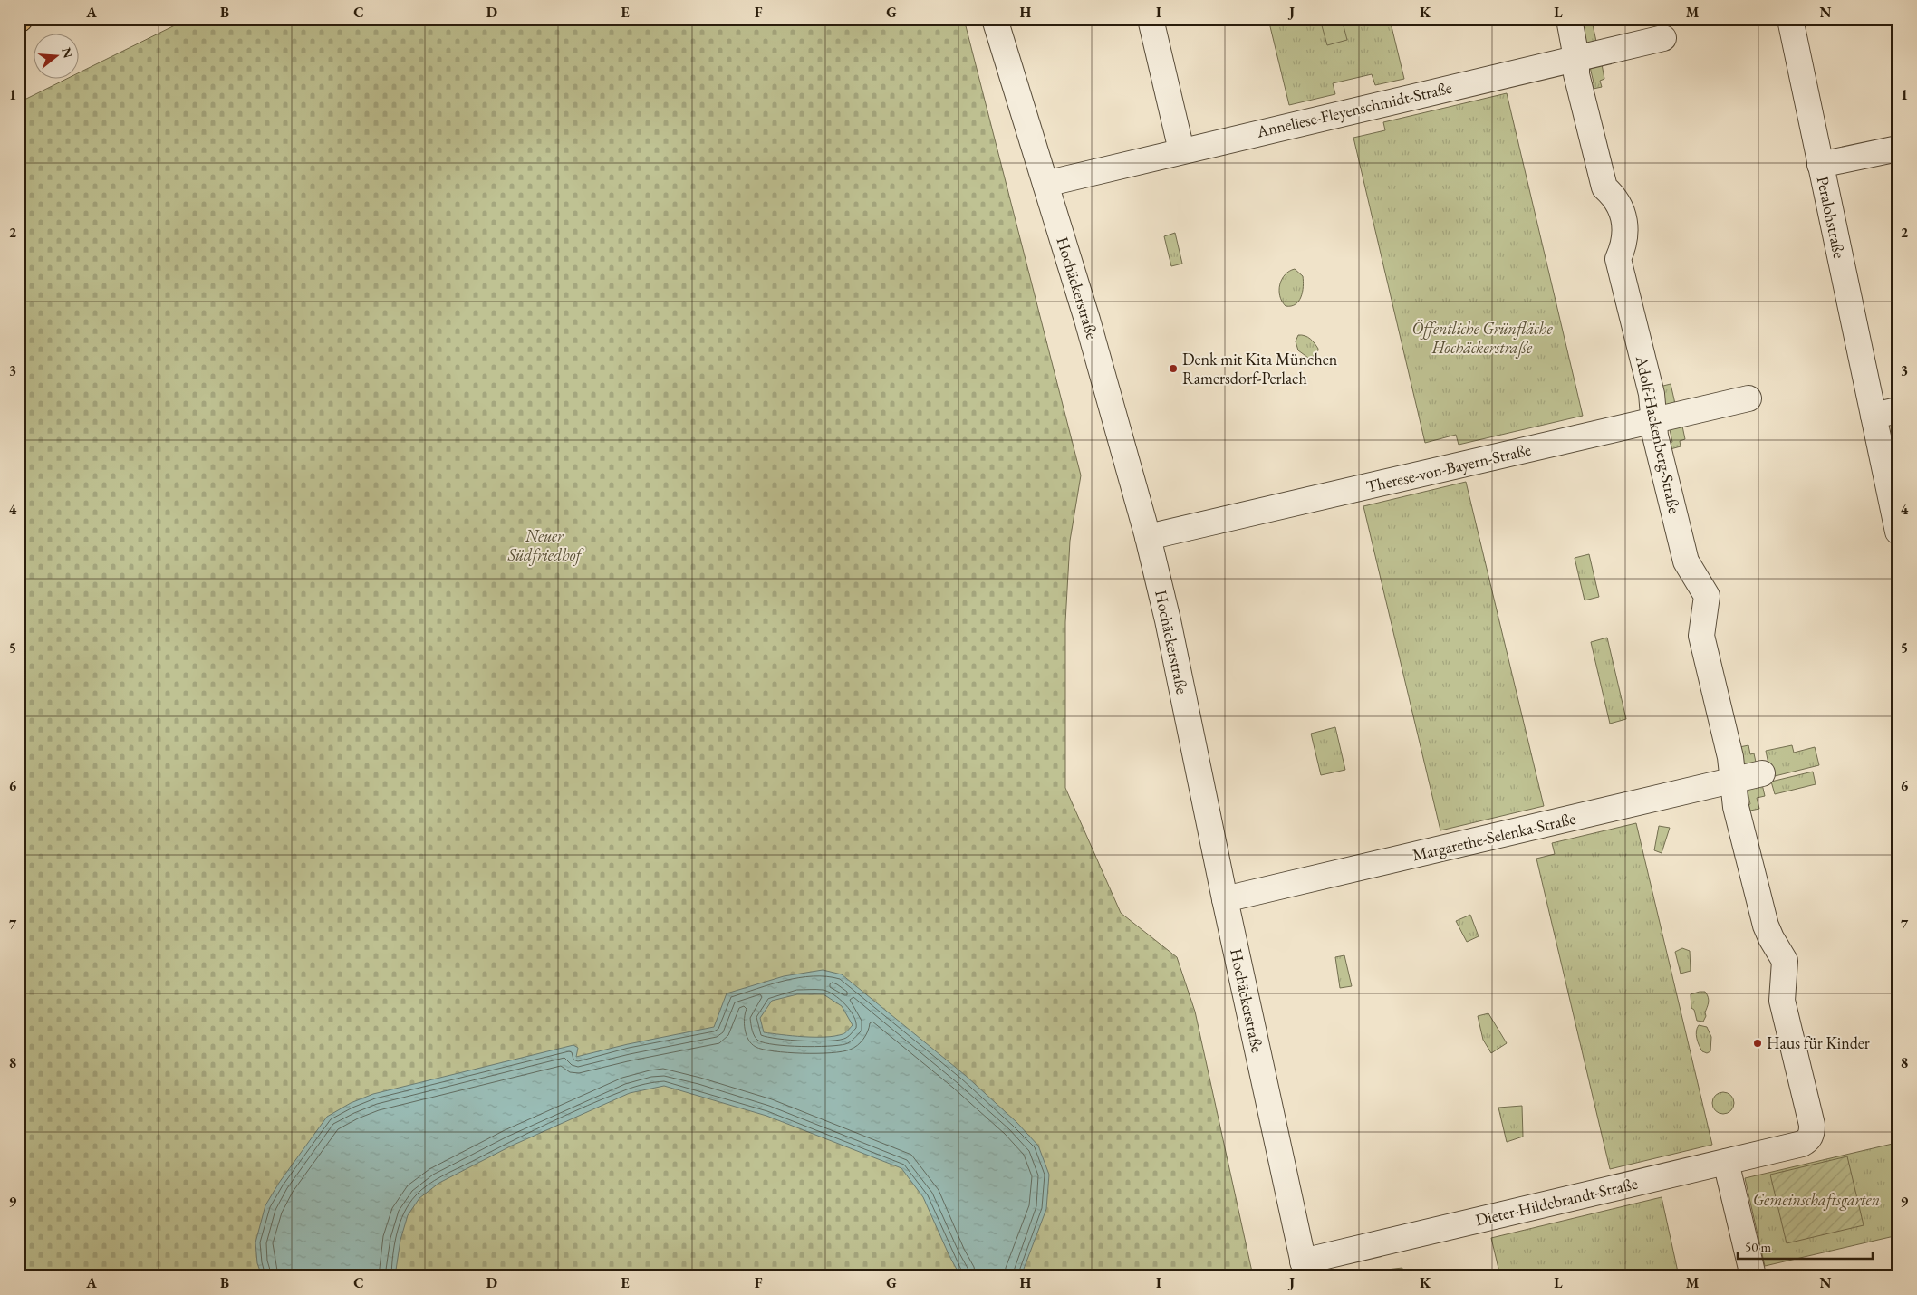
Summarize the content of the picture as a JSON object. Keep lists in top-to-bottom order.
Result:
{
  "streets": {
    "street": [
      "Anneliese-Fleyenschmidt-Straße",
      "Peralohstraße",
      "Hochäckerstraße",
      "Adolf-Hackenberg-Straße",
      "Therese-von-Bayern-Straße",
      "Margarethe-Selenka-Straße",
      "Dieter-Hildebrandt-Straße"
    ]
  },
  "crossings": [
    ["Anneliese-Fleyenschmidt-Straße", "Hochäckerstraße"],
    ["Anneliese-Fleyenschmidt-Straße", "Adolf-Hackenberg-Straße"],
    ["Hochäckerstraße", "Therese-von-Bayern-Straße"],
    ["Hochäckerstraße", "Margarethe-Selenka-Straße"],
    ["Hochäckerstraße", "Dieter-Hildebrandt-Straße"],
    ["Adolf-Hackenberg-Straße", "Therese-von-Bayern-Straße"],
    ["Adolf-Hackenberg-Straße", "Margarethe-Selenka-Straße"],
    ["Adolf-Hackenberg-Straße", "Dieter-Hildebrandt-Straße"]
  ],
  "parks": ["Öffentliche Grünfläche Hochäckerstraße", "Neuer Südfriedhof", "Gemeinschaftsgarten"],
  "places": ["Denk mit Kita München Ramersdorf-Perlach", "Haus für Kinder"],
  "scale_bar": "50 m",
  "north": "right",
  "grid": {
    "columns": [
      "A",
      "B",
      "C",
      "D",
      "E",
      "F",
      "G",
      "H",
      "I",
      "J",
      "K",
      "L",
      "M",
      "N"
    ],
    "rows": [
      "1",
      "2",
      "3",
      "4",
      "5",
      "6",
      "7",
      "8",
      "9"
    ]
  }
}
